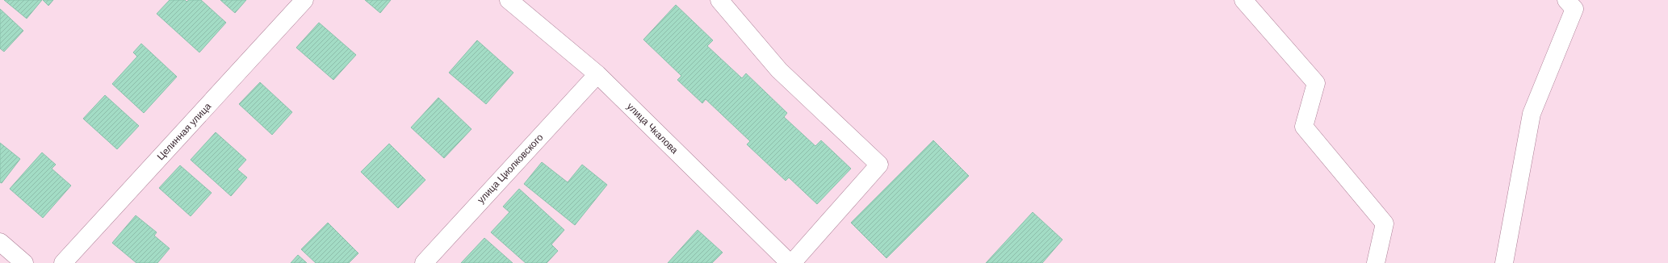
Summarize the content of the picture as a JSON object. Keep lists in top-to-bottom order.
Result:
{
  "streets": {
    "street": ["улица Чкалова", "Целинная улица", "улица Циолковского"]
  },
  "crossings": [
    ["улица Чкалова", "улица Циолковского"]
  ]
}
